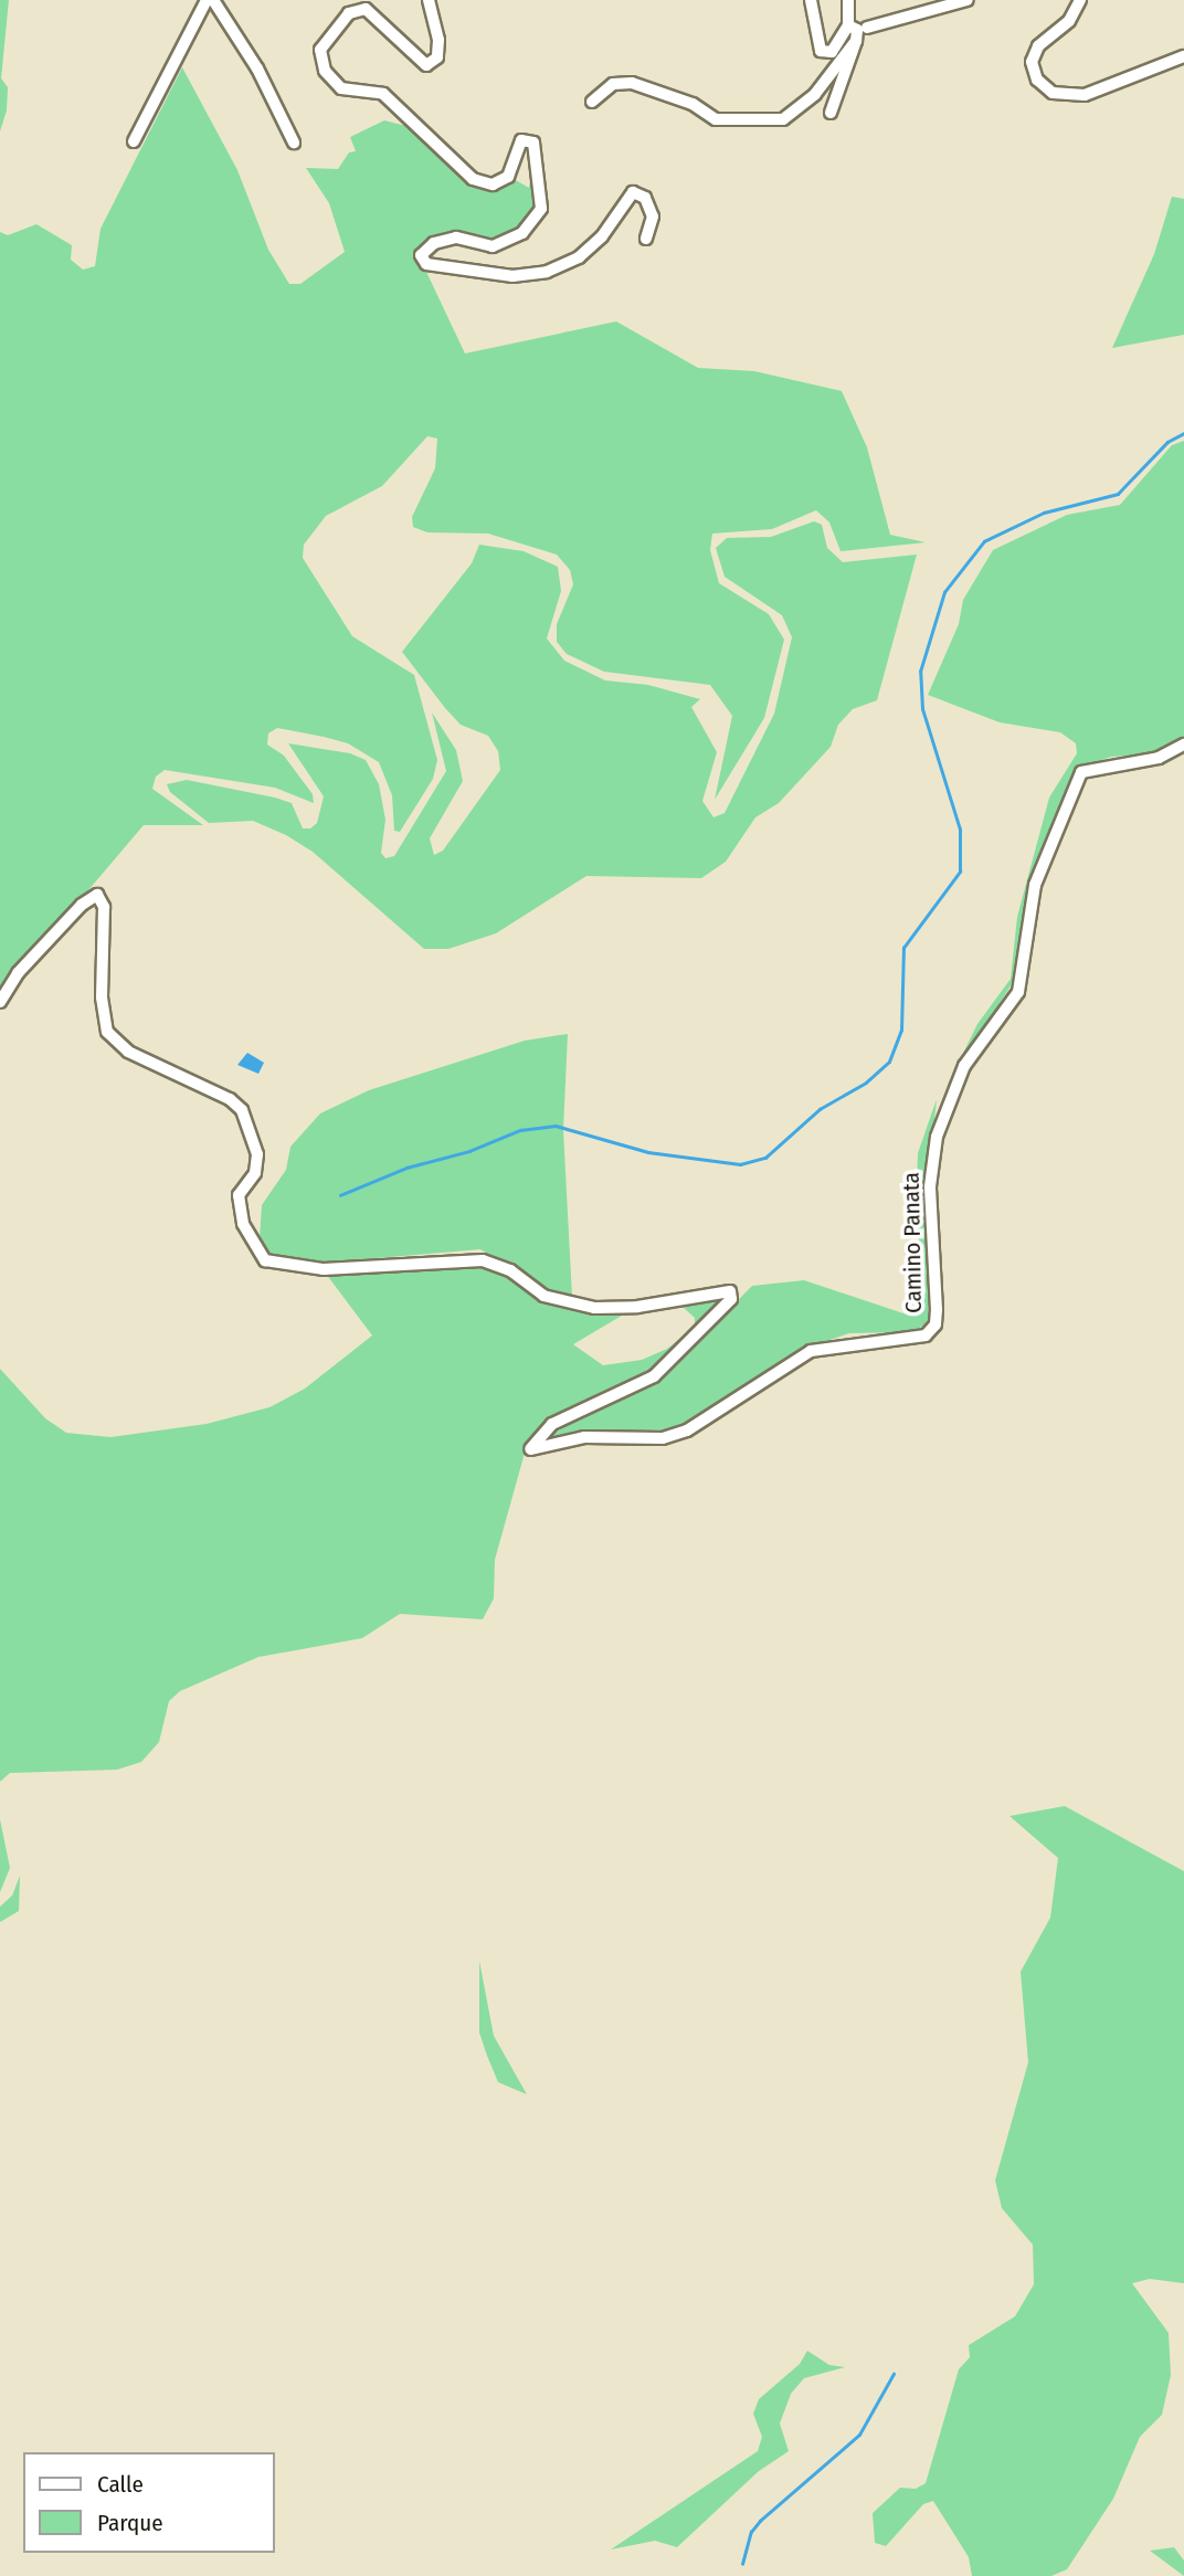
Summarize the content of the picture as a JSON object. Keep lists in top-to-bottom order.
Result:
{
  "streets": {
    "street": ["Camino Panata"]
  },
  "legend": ["Calle", "Parque"]
}
